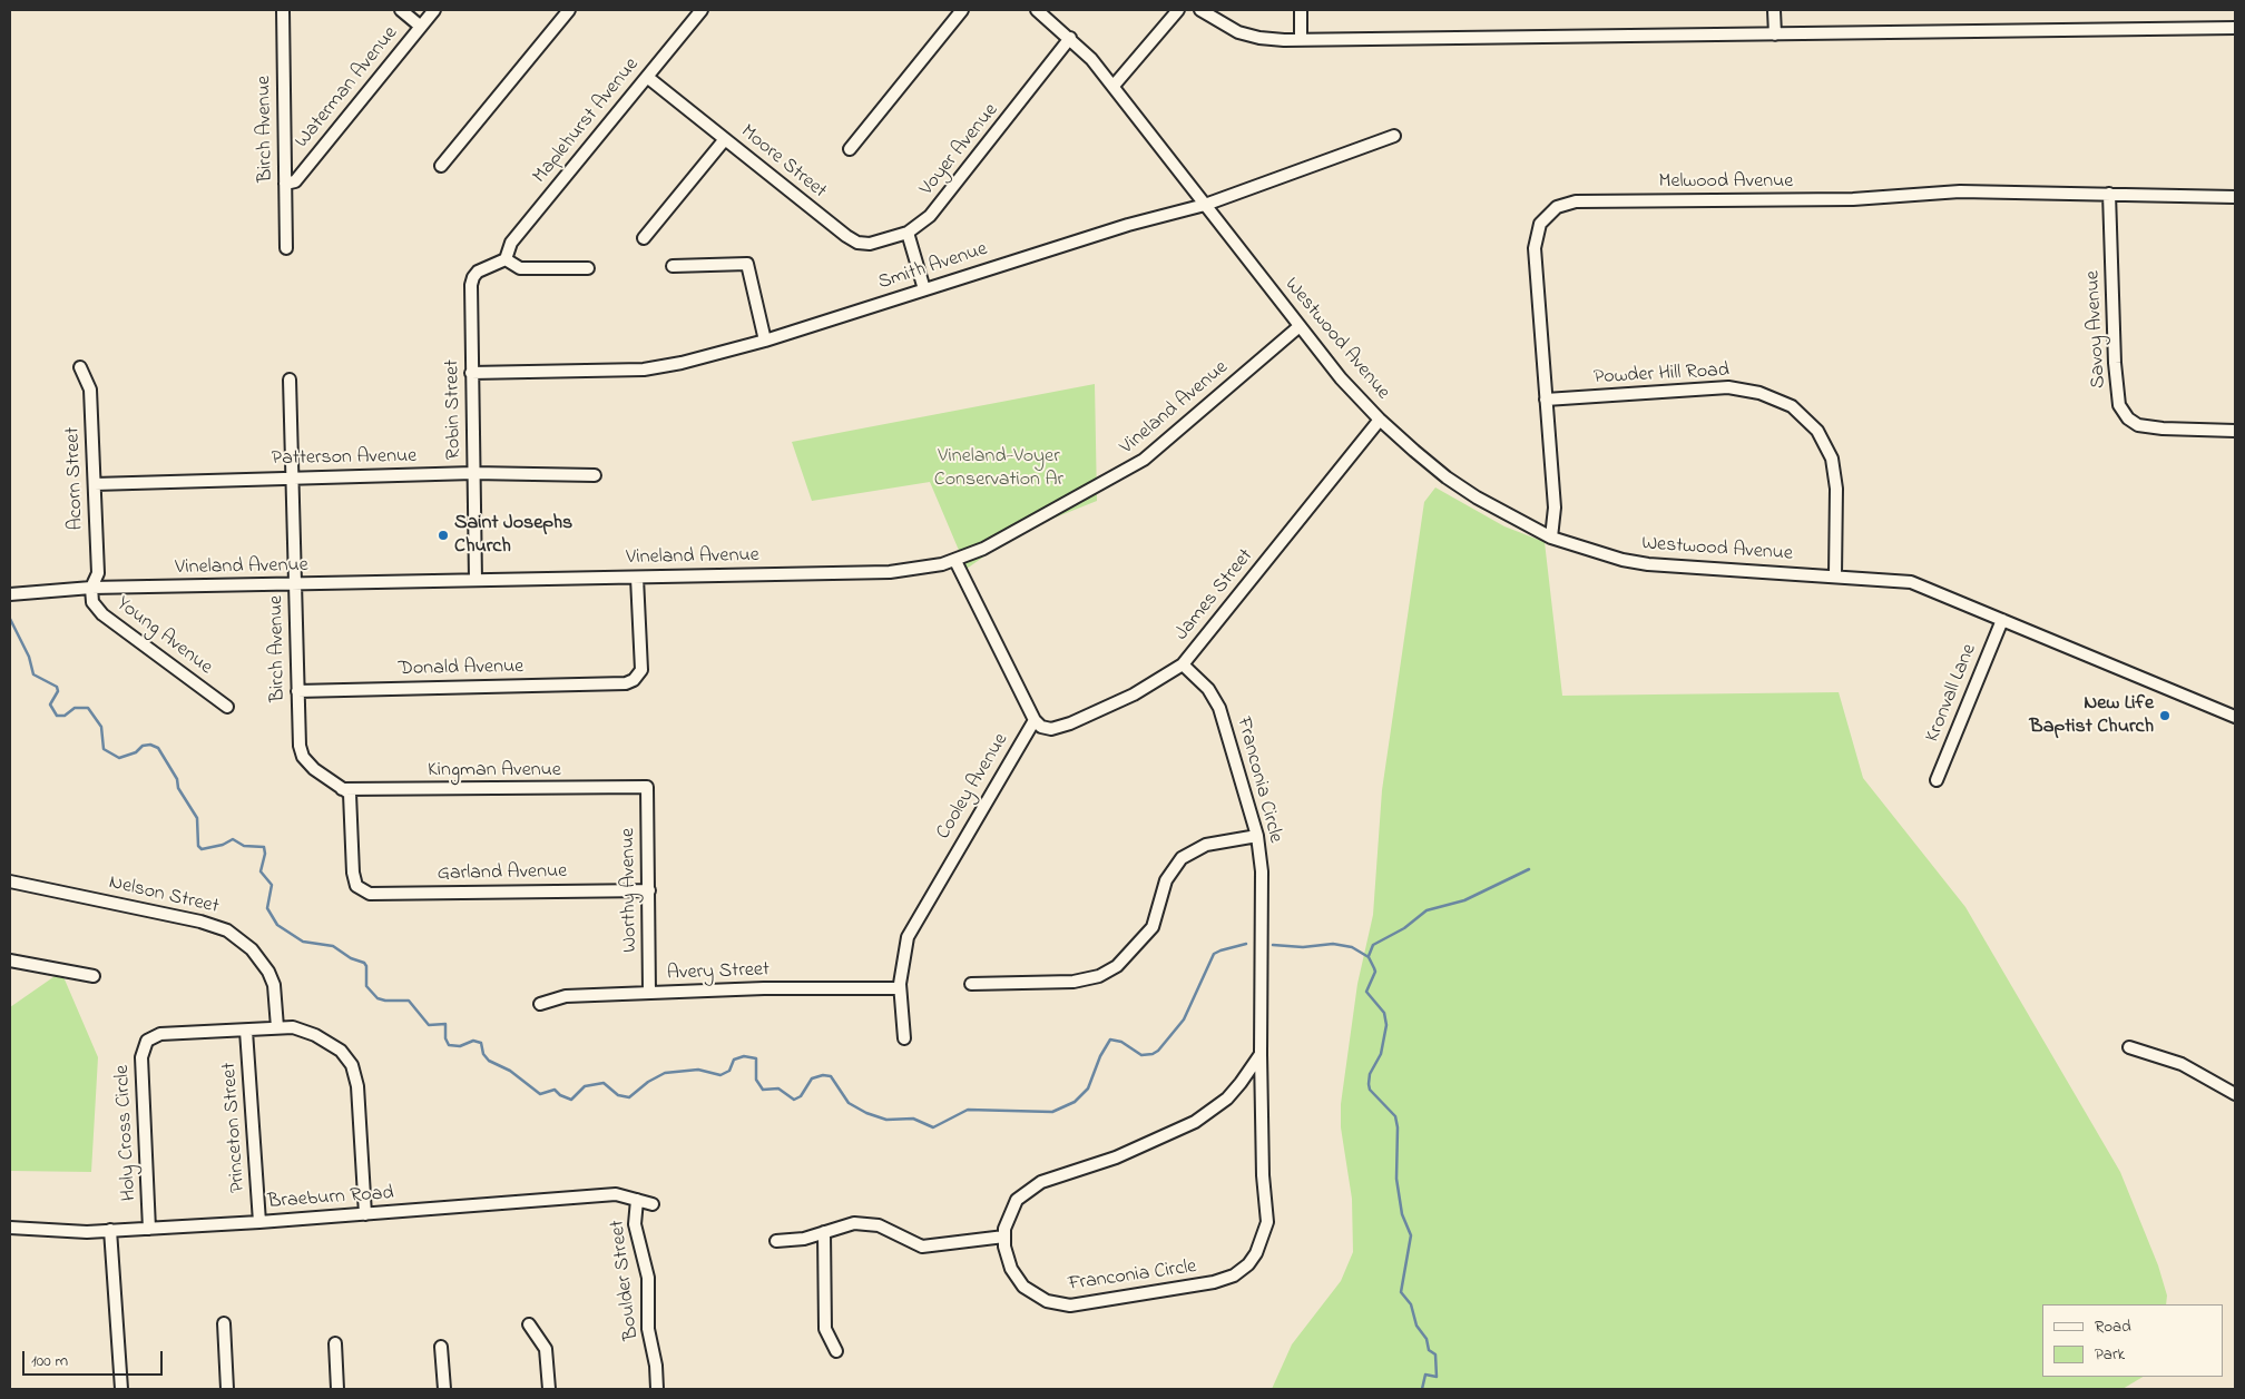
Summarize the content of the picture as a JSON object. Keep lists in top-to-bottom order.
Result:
{
  "streets": {
    "street": [
      "Waterman Avenue",
      "Maplehurst Avenue",
      "Birch Avenue",
      "Voyer Avenue",
      "Moore Street",
      "Melwood Avenue",
      "Smith Avenue",
      "Savoy Avenue",
      "Westwood Avenue",
      "Powder Hill Road",
      "Vineland Avenue",
      "Robin Street",
      "Patterson Avenue",
      "Acorn Street",
      "James Street",
      "Young Avenue",
      "Donald Avenue",
      "Kronvall Lane",
      "Kingman Avenue",
      "Franconia Circle",
      "Cooley Avenue",
      "Garland Avenue",
      "Worthy Avenue",
      "Nelson Street",
      "Avery Street",
      "Princeton Street",
      "Holy Cross Circle",
      "Braeburn Road",
      "Boulder Street"
    ]
  },
  "crossings": [
    ["Waterman Avenue", "Birch Avenue"],
    ["Maplehurst Avenue", "Moore Street"],
    ["Maplehurst Avenue", "Robin Street"],
    ["Birch Avenue", "Vineland Avenue"],
    ["Birch Avenue", "Patterson Avenue"],
    ["Birch Avenue", "Donald Avenue"],
    ["Birch Avenue", "Kingman Avenue"],
    ["Birch Avenue", "Garland Avenue"],
    ["Voyer Avenue", "Moore Street"],
    ["Voyer Avenue", "Westwood Avenue"],
    ["Melwood Avenue", "Savoy Avenue"],
    ["Melwood Avenue", "Westwood Avenue"],
    ["Melwood Avenue", "Powder Hill Road"],
    ["Smith Avenue", "Westwood Avenue"],
    ["Smith Avenue", "Robin Street"],
    ["Westwood Avenue", "Powder Hill Road"],
    ["Westwood Avenue", "Vineland Avenue"],
    ["Westwood Avenue", "James Street"],
    ["Westwood Avenue", "Kronvall Lane"],
    ["Vineland Avenue", "Robin Street"],
    ["Vineland Avenue", "Acorn Street"],
    ["Vineland Avenue", "Young Avenue"],
    ["Vineland Avenue", "Donald Avenue"],
    ["Robin Street", "Patterson Avenue"],
    ["Patterson Avenue", "Acorn Street"],
    ["Acorn Street", "Young Avenue"],
    ["James Street", "Franconia Circle"],
    ["James Street", "Cooley Avenue"],
    ["Kingman Avenue", "Garland Avenue"],
    ["Kingman Avenue", "Worthy Avenue"],
    ["Cooley Avenue", "Avery Street"],
    ["Garland Avenue", "Worthy Avenue"],
    ["Worthy Avenue", "Avery Street"],
    ["Nelson Street", "Holy Cross Circle"],
    ["Princeton Street", "Holy Cross Circle"],
    ["Princeton Street", "Braeburn Road"],
    ["Holy Cross Circle", "Braeburn Road"],
    ["Braeburn Road", "Boulder Street"]
  ],
  "parks": ["Vineland-Voyer Conservation Ar"],
  "places": ["Saint Josephs Church", "New Life Baptist Church"],
  "legend": ["Road", "Park"],
  "scale_bar": "100 m"
}
